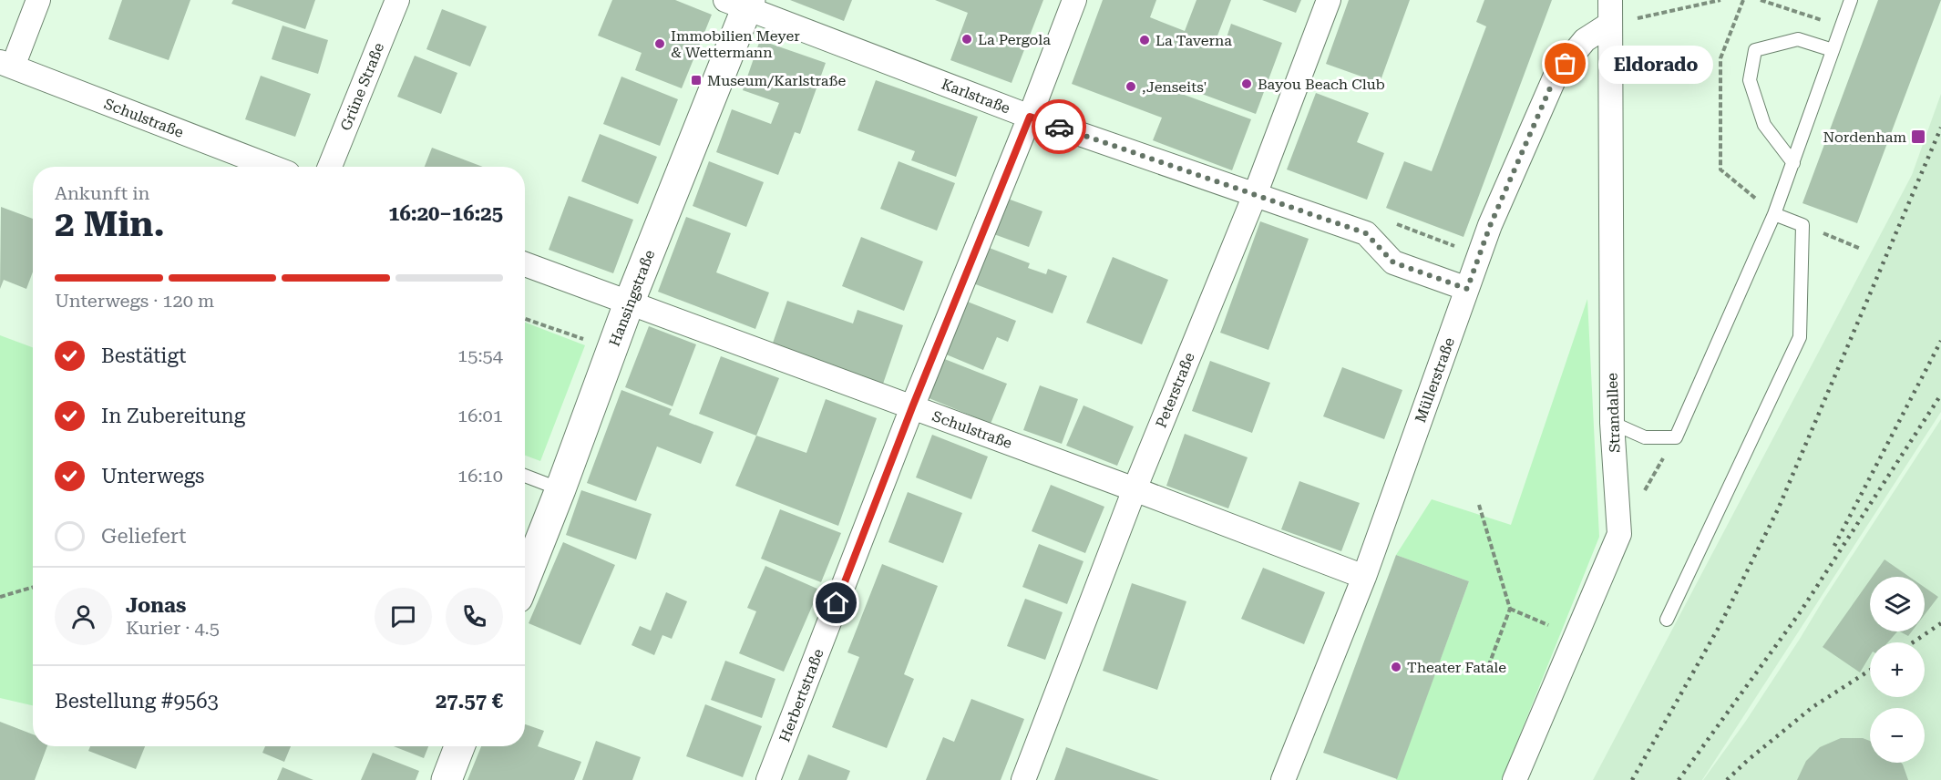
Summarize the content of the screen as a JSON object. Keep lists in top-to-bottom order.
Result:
{
  "streets": {
    "street": [
      "Grüne Straße",
      "Karlstraße",
      "Schulstraße",
      "Hansingstraße",
      "Müllerstraße",
      "Peterstraße",
      "Strandallee",
      "Herbertstraße"
    ]
  },
  "crossings": [
    ["Karlstraße", "Hansingstraße"],
    ["Karlstraße", "Müllerstraße"],
    ["Karlstraße", "Peterstraße"],
    ["Karlstraße", "Herbertstraße"],
    ["Schulstraße", "Hansingstraße"],
    ["Schulstraße", "Müllerstraße"],
    ["Schulstraße", "Peterstraße"],
    ["Schulstraße", "Herbertstraße"],
    ["Müllerstraße", "Strandallee"]
  ],
  "places": {
    "other": [
      "La Pergola",
      "La Taverna",
      "Immobilien Meyer & Wettermann",
      "Eldorado",
      "Bayou Beach Club",
      ",Jenseits'",
      "Theater Fatale"
    ],
    "transit": ["Museum/Karlstraße", "Nordenham"]
  },
  "page": {
    "bubble": "Eldorado",
    "heading": ["2 Min.", "Ankunft in", "16:20–16:25"],
    "panel": [
      "Jonas",
      "Kurier · 4.5",
      "Bestellung #9563",
      "27.57 €"
    ],
    "bar": "Unterwegs · 120 m",
    "list": [
      ["Bestätigt", "15:54"],
      ["In Zubereitung", "16:01"],
      ["Unterwegs", "16:10"],
      "Geliefert"
    ],
    "map_buttons": ["+", "−"]
  }
}
